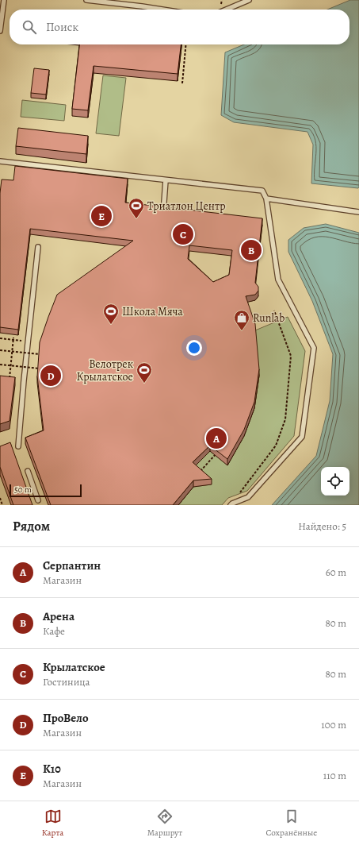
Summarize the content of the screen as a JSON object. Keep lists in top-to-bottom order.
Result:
{
  "places": {
    "sports": ["Триатлон Центр", "Школа Мяча", "Велотрек Крылатское"],
    "shop": ["Runlab"]
  },
  "scale_bar": "50 m",
  "page": {
    "search": "Поиск",
    "pins": [
      "E",
      "C",
      "B",
      "D",
      "A"
    ],
    "scale": "50 m",
    "heading": ["Рядом", "Найдено: 5"],
    "list": [
      {
        "mark": "A",
        "name": "Серпантин",
        "note": "Магазин",
        "value": "60 m"
      },
      {
        "mark": "B",
        "name": "Арена",
        "note": "Кафе",
        "value": "80 m"
      },
      {
        "mark": "C",
        "name": "Крылатское",
        "note": "Гостиница",
        "value": "80 m"
      },
      {
        "mark": "D",
        "name": "ПроВело",
        "note": "Магазин",
        "value": "100 m"
      },
      {
        "mark": "E",
        "name": "K10",
        "note": "Магазин",
        "value": "110 m"
      }
    ],
    "nav": ["Карта", "Маршрут", "Сохранённые"]
  }
}
